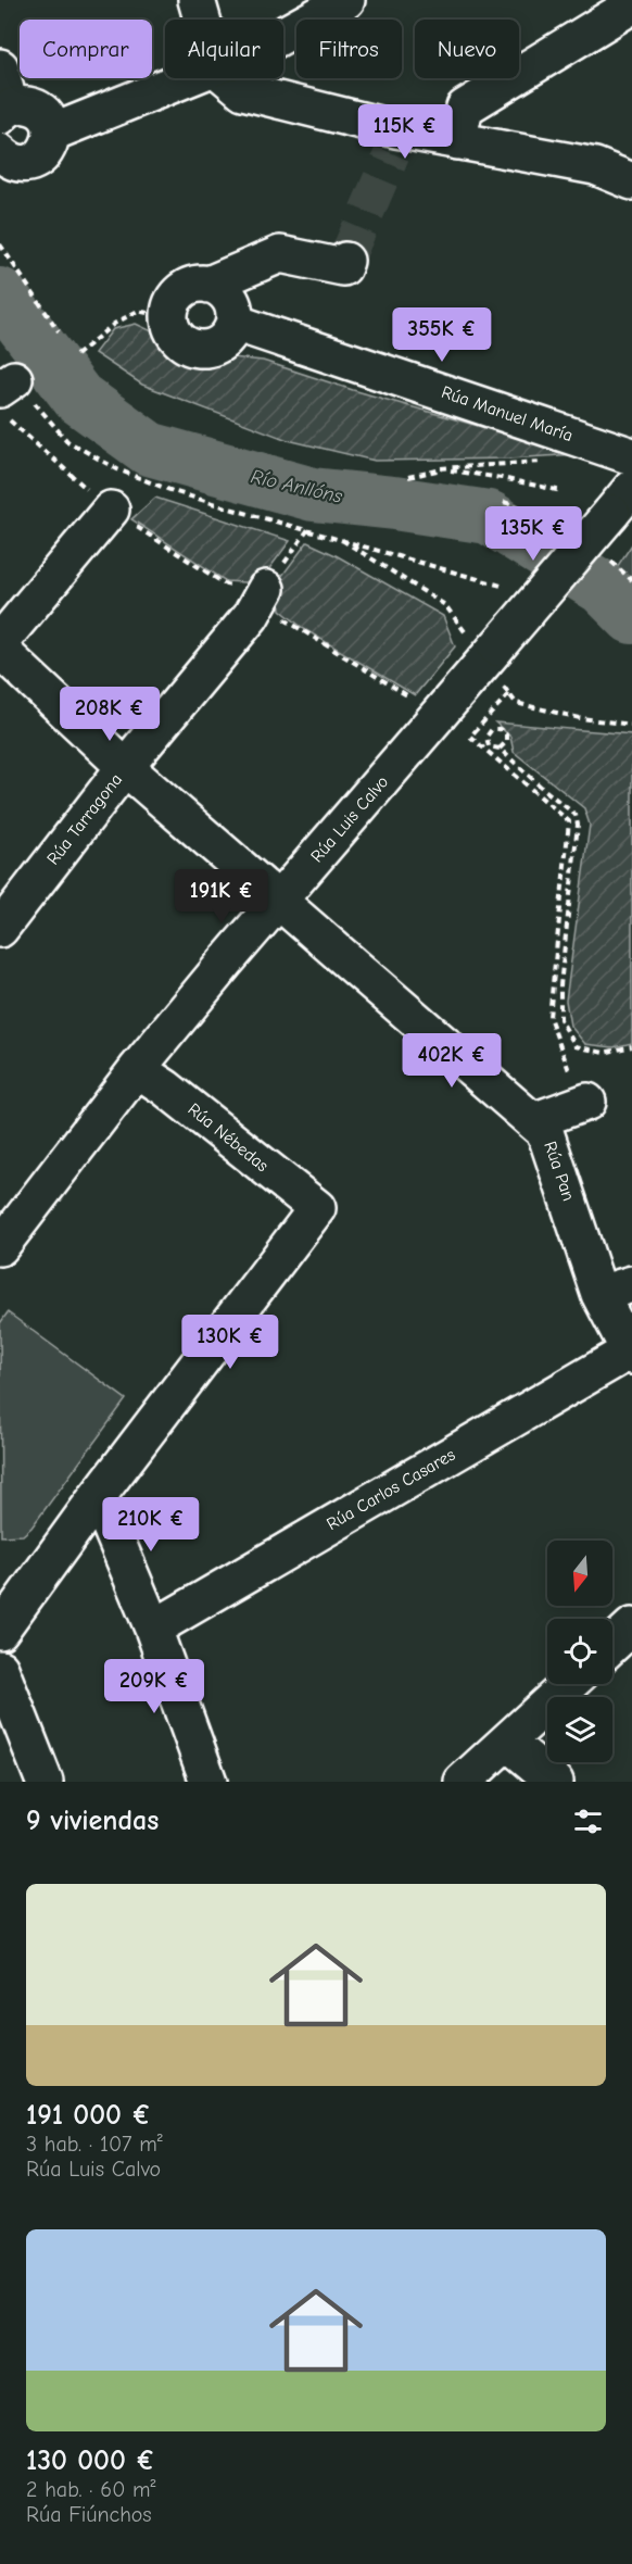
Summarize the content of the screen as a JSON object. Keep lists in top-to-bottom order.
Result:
{
  "streets": {
    "street": [
      "Rúa Manuel María",
      "Rúa Tarragona",
      "Rúa Luis Calvo",
      "Rúa Nébedas",
      "Rúa Pan",
      "Rúa Carlos Casares"
    ]
  },
  "crossings": [
    ["Rúa Tarragona", "Rúa Pan"],
    ["Rúa Luis Calvo", "Rúa Nébedas"],
    ["Rúa Luis Calvo", "Rúa Pan"],
    ["Rúa Pan", "Rúa Carlos Casares"]
  ],
  "water": ["Río Anllóns"],
  "north": "bottom",
  "page": {
    "chip": [
      "Comprar",
      "Alquilar",
      "Filtros",
      "Nuevo"
    ],
    "price": [
      "115K €",
      "355K €",
      "135K €",
      "208K €",
      "191K €",
      "402K €",
      "130K €",
      "210K €",
      "209K €"
    ],
    "heading": "9 viviendas",
    "list": [
      {
        "name": "191 000 €",
        "note": "3 hab. · 107 m² · Rúa Luis Calvo"
      },
      {
        "name": "130 000 €",
        "note": "2 hab. · 60 m² · Rúa Fiúnchos"
      }
    ]
  }
}
